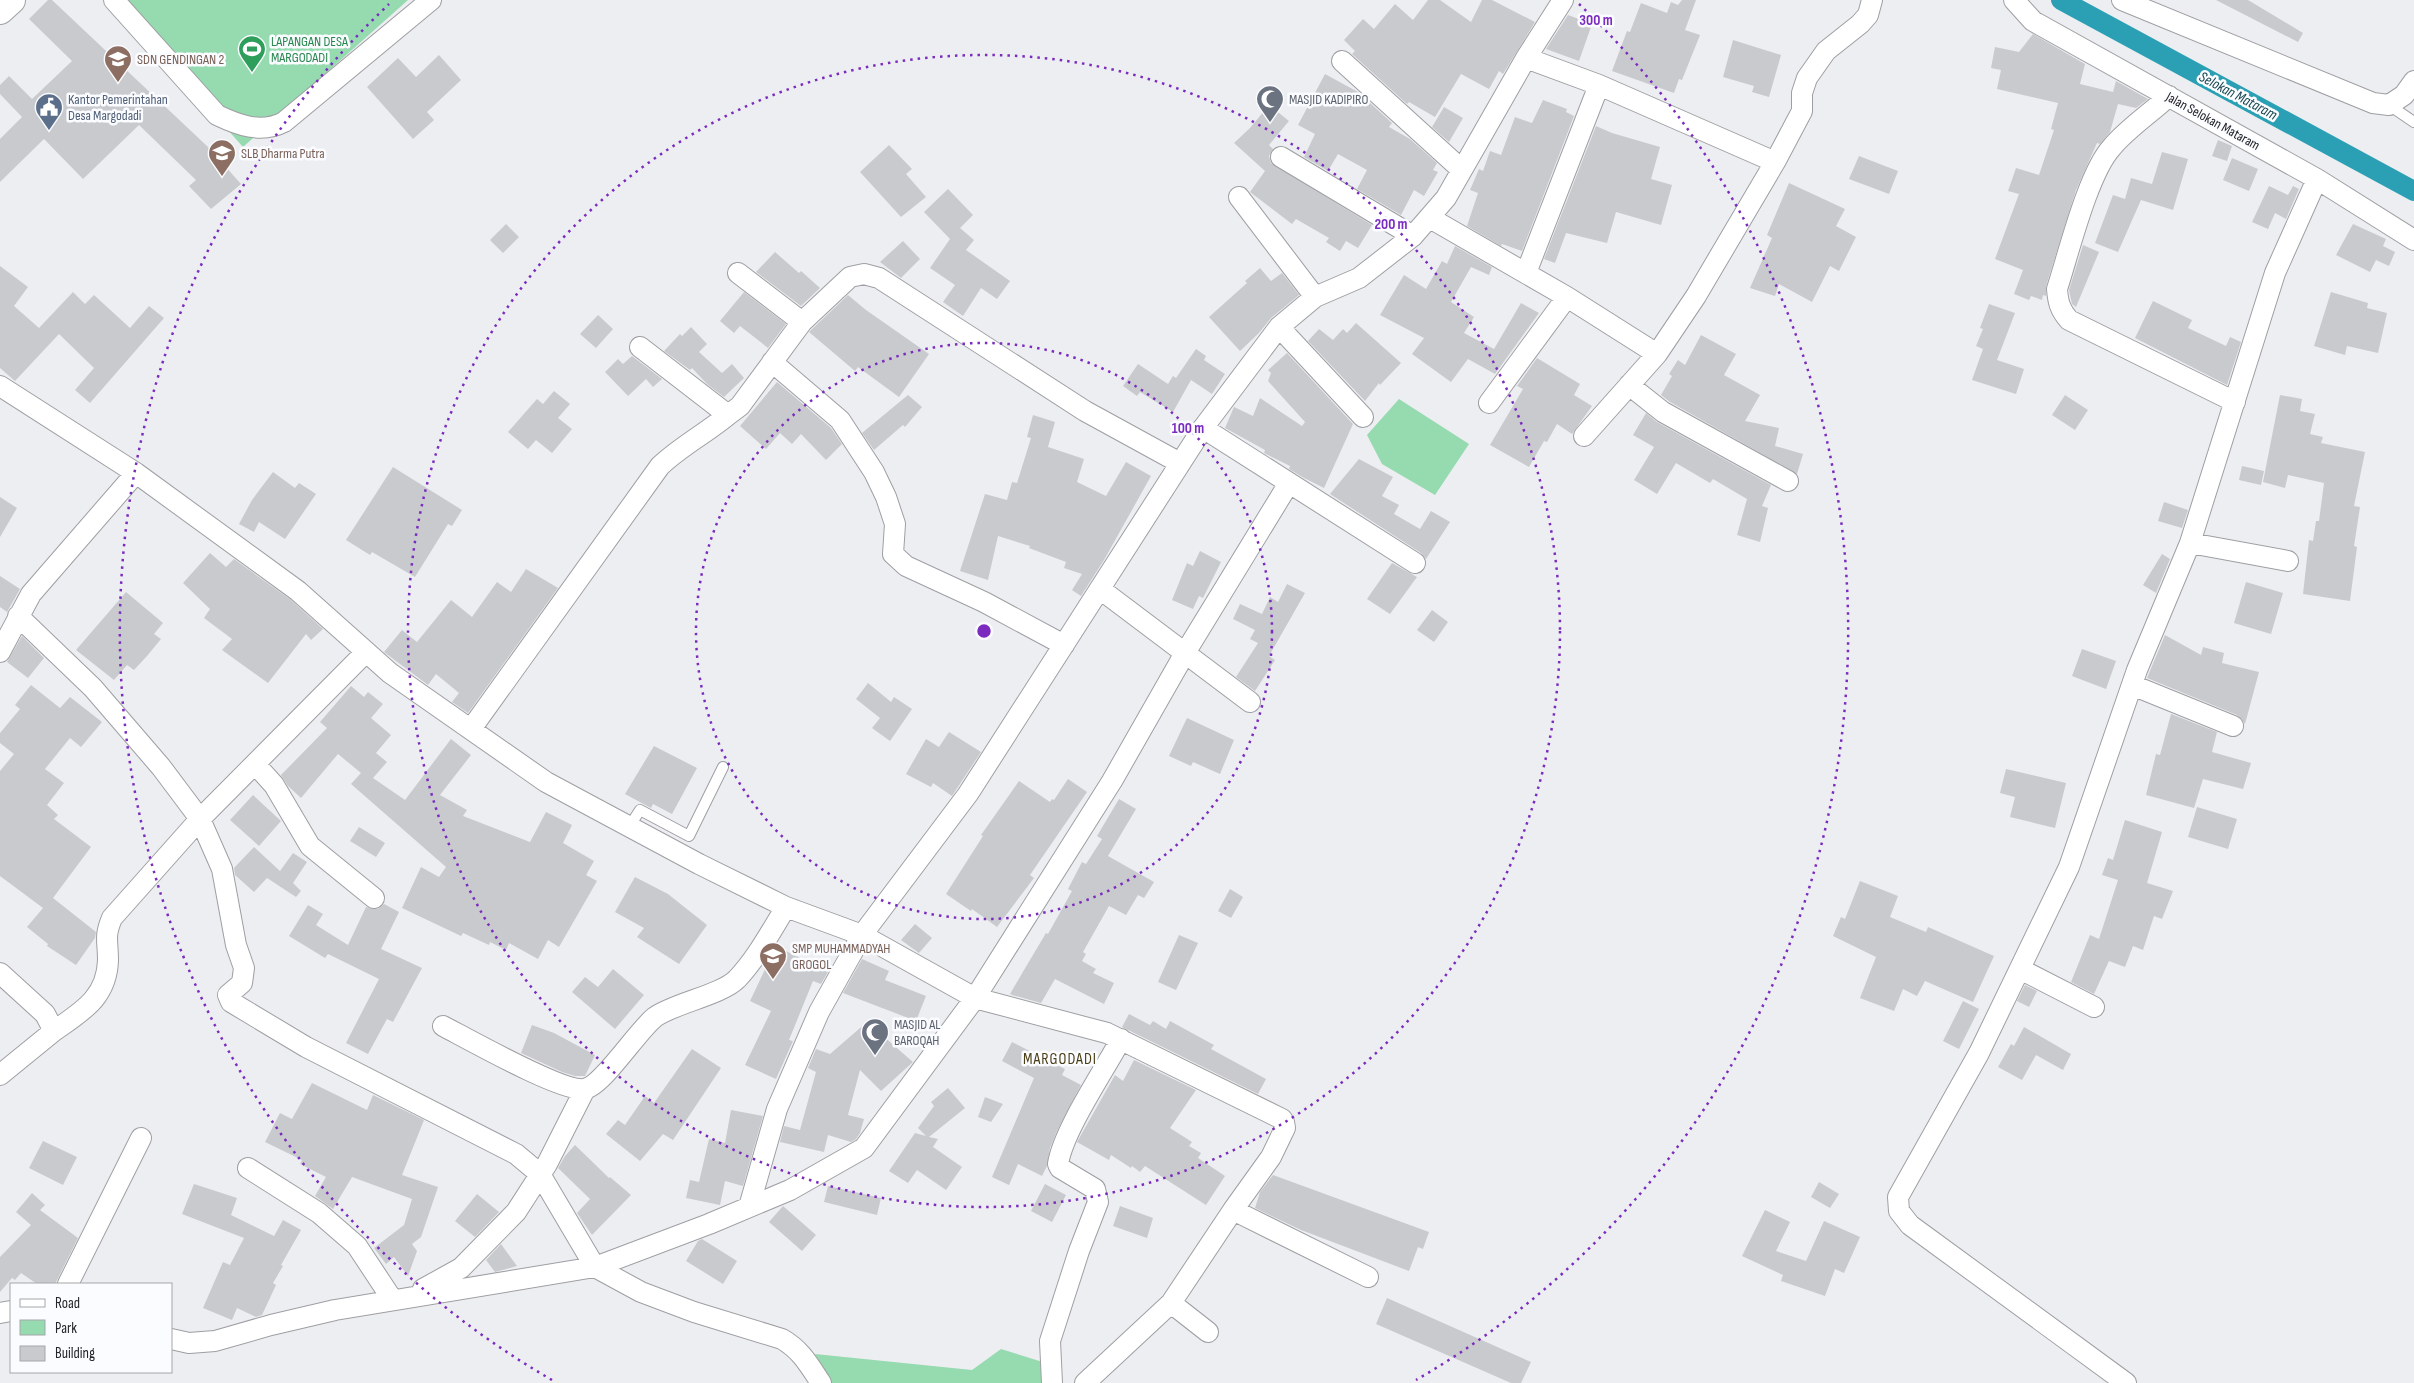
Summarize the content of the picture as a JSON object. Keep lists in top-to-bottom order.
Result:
{
  "streets": {
    "street": ["Jalan Selokan Mataram"]
  },
  "districts": ["MARGODADI"],
  "water": ["Selokan Mataram"],
  "places": {
    "sports": ["LAPANGAN DESA MARGODADI"],
    "school or university": ["SDN GENDINGAN 2", "SLB Dharma Putra", "SMP MUHAMMADYAH GROGOL"],
    "mosque": ["MASJID KADIPIRO", "MASJID AL BAROQAH"],
    "public building": ["Kantor Pemerintahan Desa Margodadi"]
  },
  "legend": ["Road", "Park", "Building"],
  "rings": ["300 m", "200 m", "100 m"]
}
